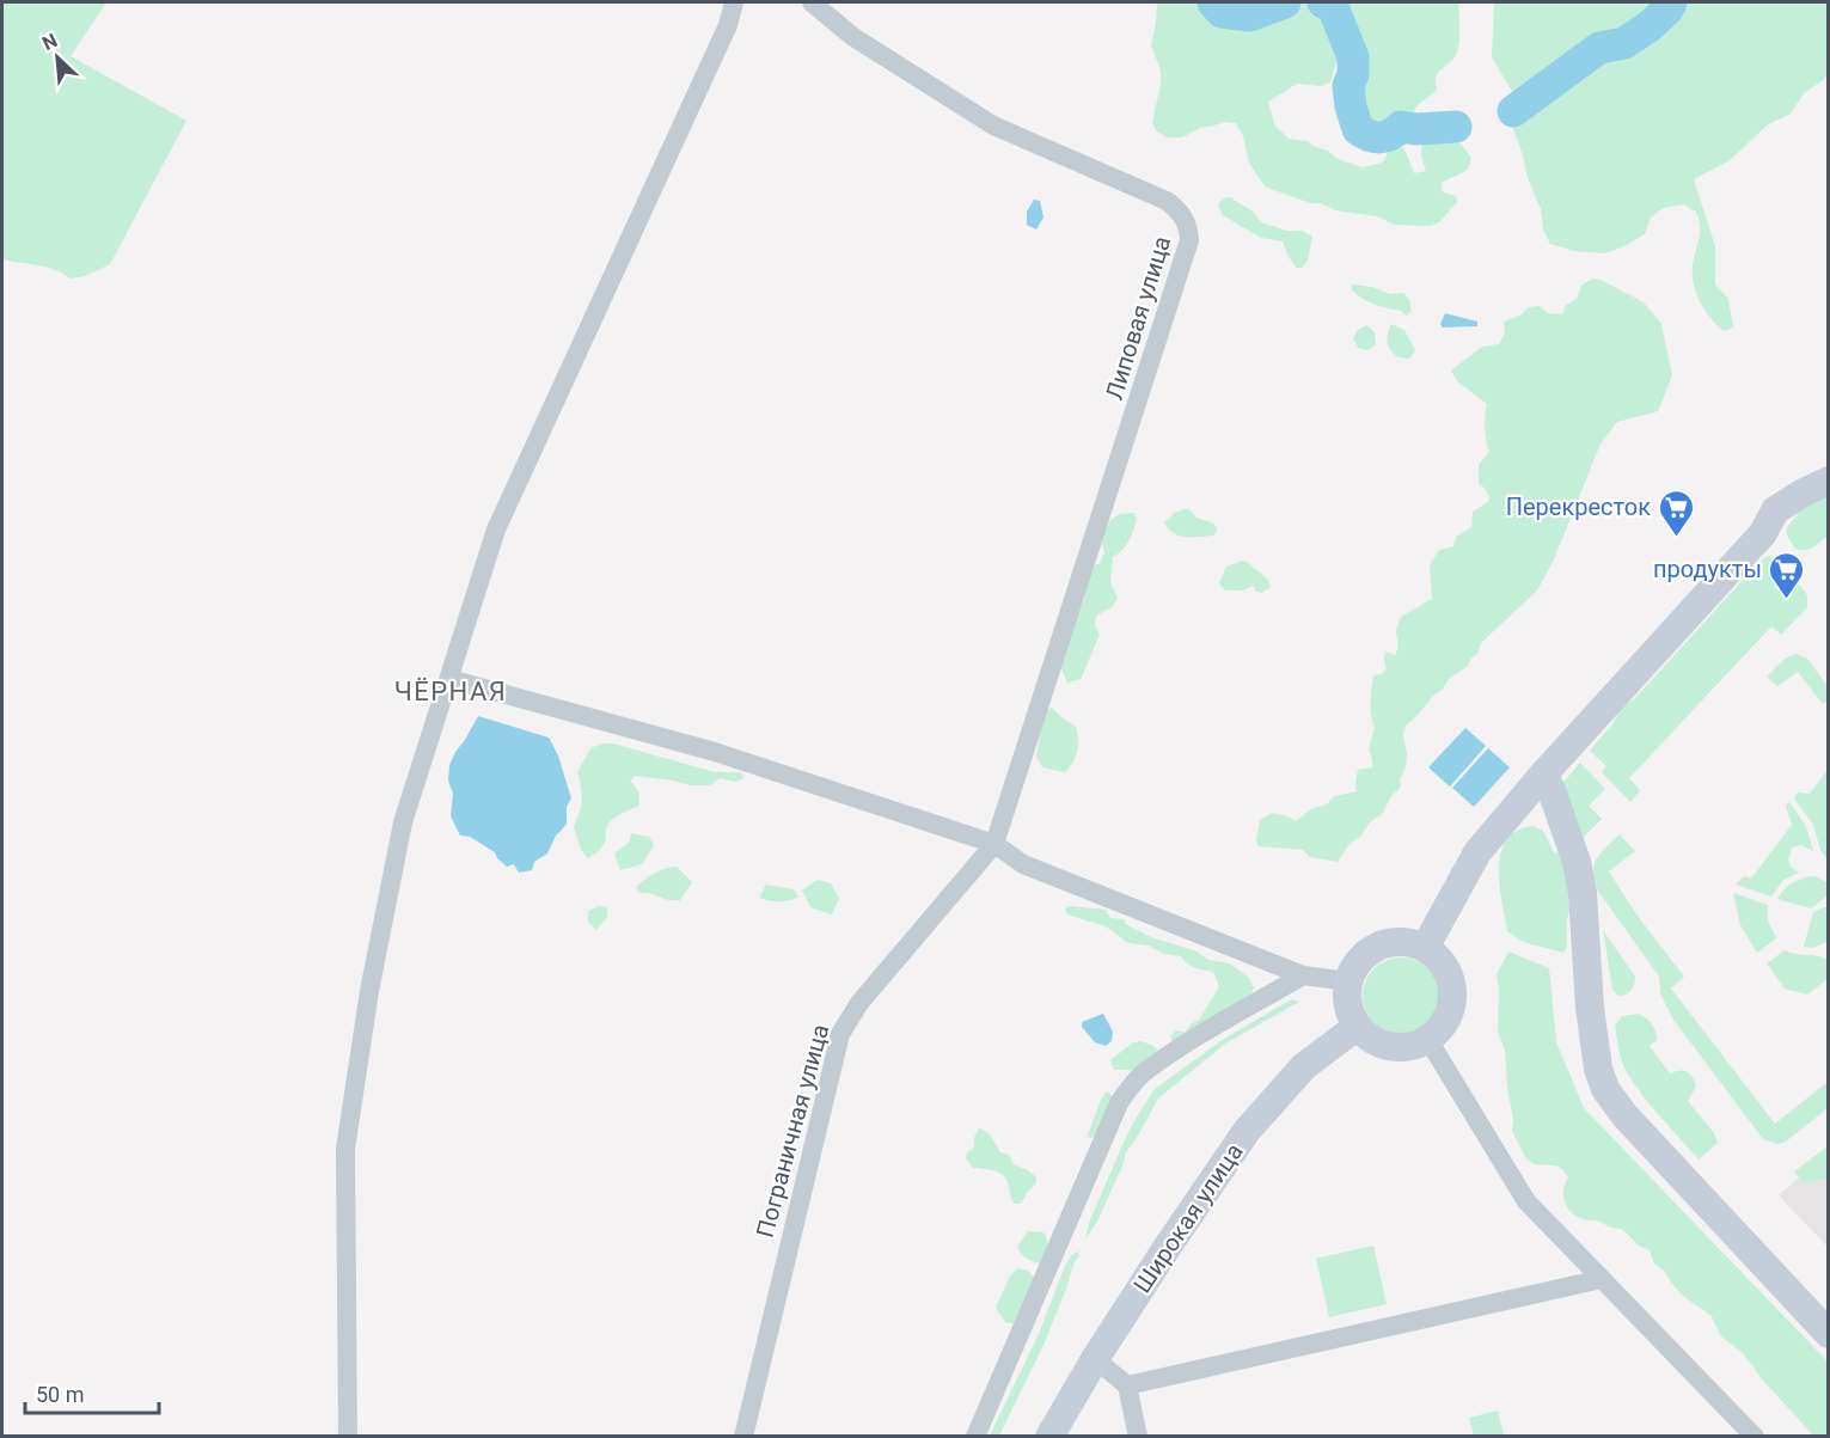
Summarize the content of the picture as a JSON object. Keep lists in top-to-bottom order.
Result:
{
  "streets": {
    "street": ["Липовая улица", "Пограничная улица", "Широкая улица"]
  },
  "crossings": [
    ["Липовая улица", "Пограничная улица"]
  ],
  "districts": ["ЧЁРНАЯ"],
  "places": {
    "supermarket": ["Перекресток", "продукты"]
  },
  "scale_bar": "50 m",
  "north": "top left"
}
